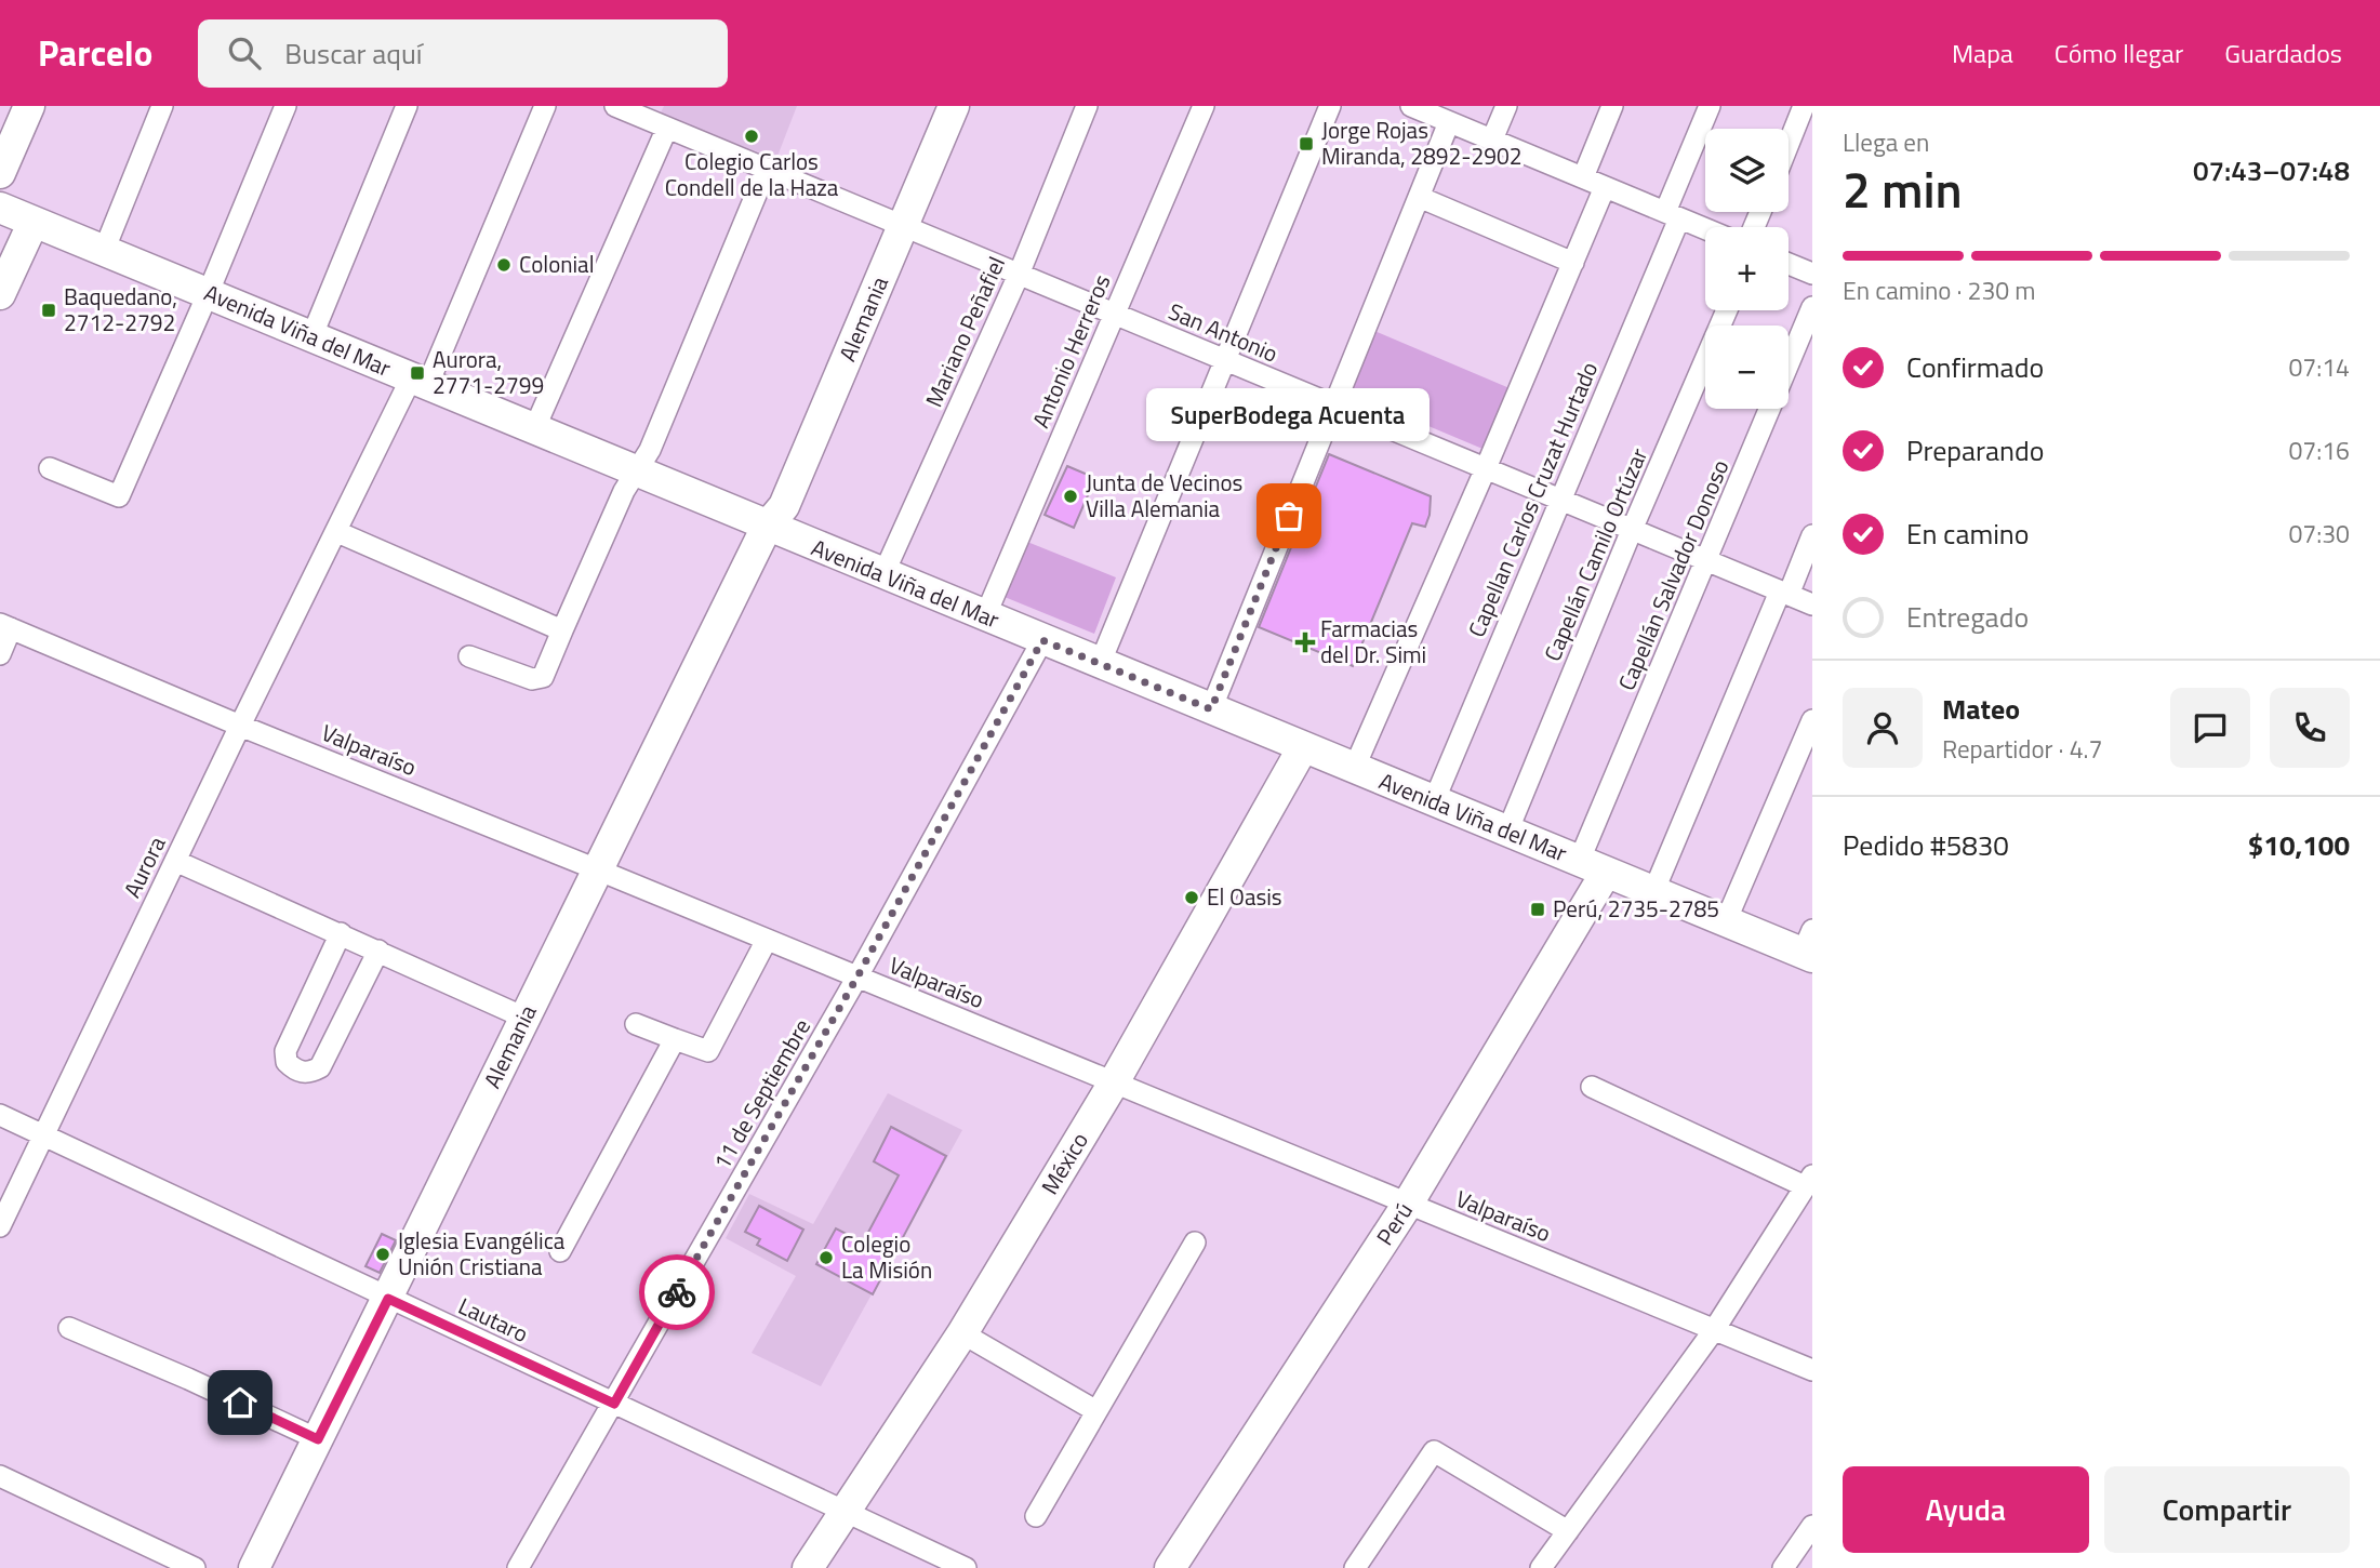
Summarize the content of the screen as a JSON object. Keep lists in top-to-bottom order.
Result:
{
  "streets": {
    "main road": [
      "Alemania",
      "Avenida Viña del Mar",
      "México",
      "Perú"
    ],
    "street": [
      "Mariano Peñafiel",
      "San Antonio",
      "Antonio Herreros",
      "Capellan Carlos Cruzat Hurtado",
      "Capellán Camilo Ortúzar",
      "Capellán Salvador Donoso",
      "Valparaíso",
      "Aurora",
      "11 de Septiembre",
      "Lautaro"
    ]
  },
  "crossings": [
    ["Alemania", "Avenida Viña del Mar"],
    ["Alemania", "San Antonio"],
    ["Alemania", "Valparaíso"],
    ["Alemania", "Lautaro"],
    ["Avenida Viña del Mar", "Mariano Peñafiel"],
    ["Avenida Viña del Mar", "Antonio Herreros"],
    ["Avenida Viña del Mar", "Capellan Carlos Cruzat Hurtado"],
    ["Avenida Viña del Mar", "Capellán Camilo Ortúzar"],
    ["Avenida Viña del Mar", "Capellán Salvador Donoso"],
    ["Avenida Viña del Mar", "Aurora"],
    ["Avenida Viña del Mar", "11 de Septiembre"],
    ["Avenida Viña del Mar", "México"],
    ["Avenida Viña del Mar", "Perú"],
    ["Mariano Peñafiel", "San Antonio"],
    ["San Antonio", "Antonio Herreros"],
    ["San Antonio", "Capellan Carlos Cruzat Hurtado"],
    ["San Antonio", "Capellán Camilo Ortúzar"],
    ["San Antonio", "Capellán Salvador Donoso"],
    ["Capellán Salvador Donoso", "Perú"],
    ["Valparaíso", "Aurora"],
    ["Valparaíso", "11 de Septiembre"],
    ["Valparaíso", "México"],
    ["Valparaíso", "Perú"],
    ["Aurora", "Lautaro"],
    ["11 de Septiembre", "Lautaro"],
    ["México", "Lautaro"]
  ],
  "places": {
    "other": [
      "Colegio Carlos Condell de la Haza",
      "Colonial",
      "Junta de Vecinos Villa Alemania",
      "SuperBodega Acuenta",
      "El Oasis",
      "Iglesia Evangélica Unión Cristiana",
      "Colegio La Misión"
    ],
    "transit": [
      "Jorge Rojas Miranda, 2892-2902",
      "Baquedano, 2712-2792",
      "Aurora, 2771-2799",
      "Perú, 2735-2785"
    ],
    "health": ["Farmacias del Dr. Simi"]
  },
  "page": {
    "header": "Parcelo",
    "search": "Buscar aquí",
    "nav": ["Mapa", "Cómo llegar", "Guardados"],
    "heading": ["2 min", "Llega en", "07:43–07:48"],
    "panel": [
      "Mateo",
      "Repartidor · 4.7",
      "Pedido #5830",
      "$10,100"
    ],
    "map_buttons": ["+", "−"],
    "bar": "En camino · 230 m",
    "list": [
      ["Confirmado", "07:14"],
      ["Preparando", "07:16"],
      ["En camino", "07:30"],
      "Entregado"
    ],
    "bubble": "SuperBodega Acuenta",
    "buttons": ["Ayuda", "Compartir"]
  }
}
